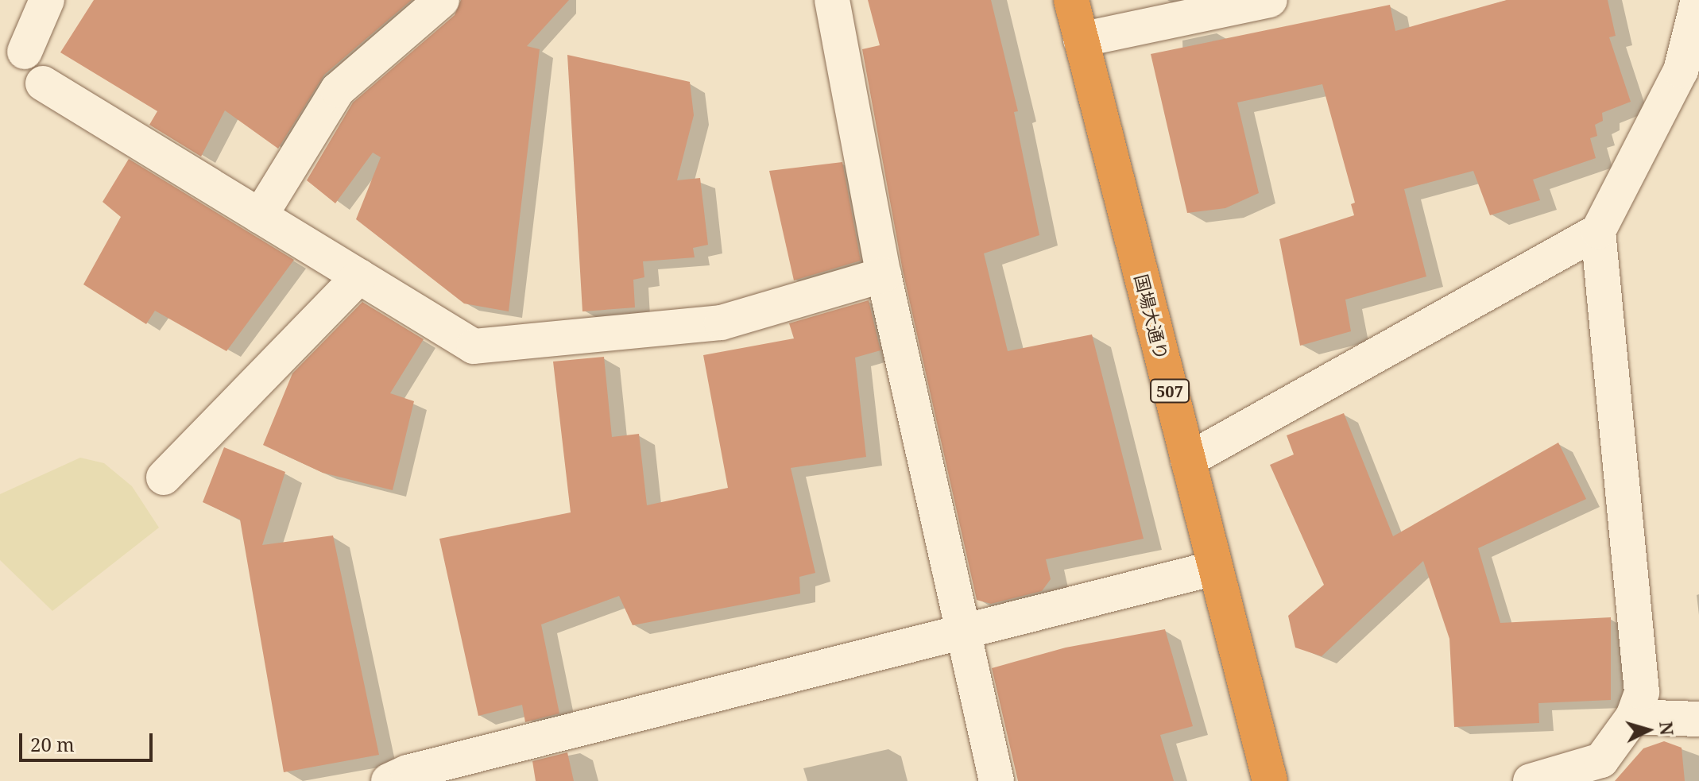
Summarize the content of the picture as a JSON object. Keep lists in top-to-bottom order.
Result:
{
  "streets": {
    "highway": ["国場大通り", "507"]
  },
  "scale_bar": "20 m",
  "north": "right"
}
